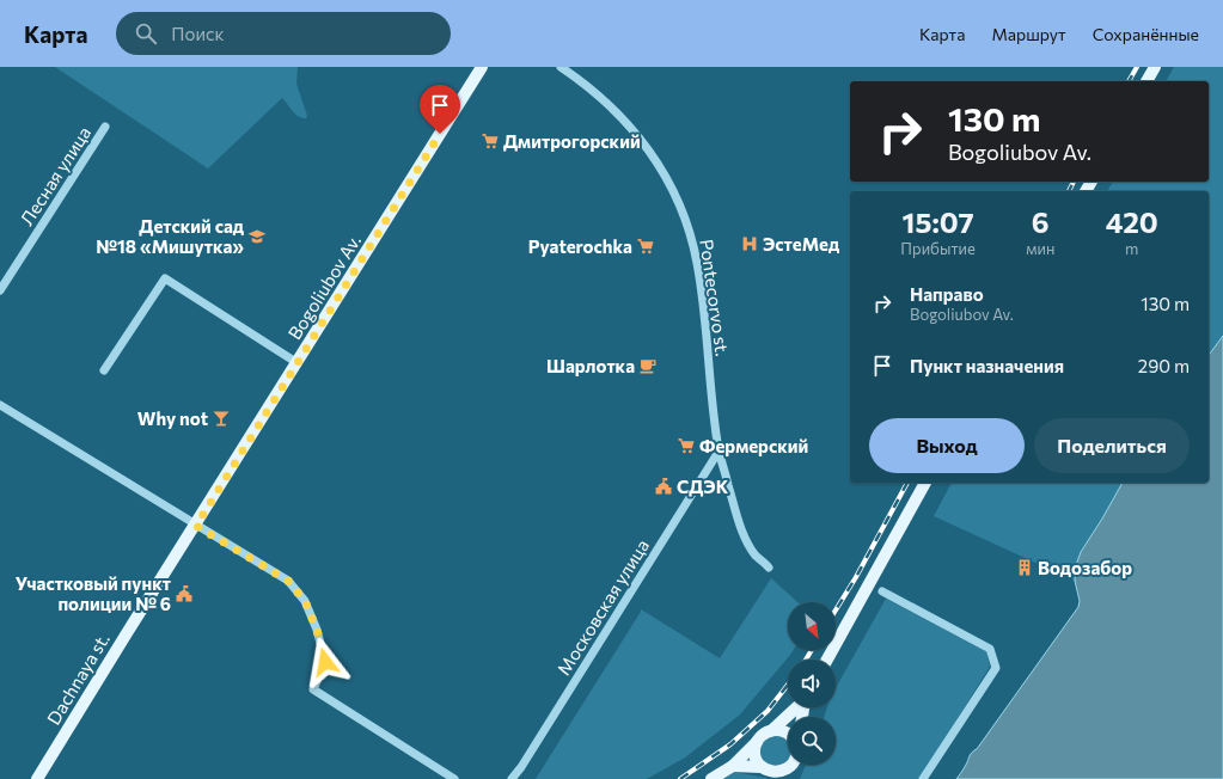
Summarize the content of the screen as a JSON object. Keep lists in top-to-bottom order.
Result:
{
  "streets": {
    "main road": ["Bogoliubov Av.", "Dachnaya st."],
    "street": ["Лесная улица", "Pontecorvo st.", "Московская улица"]
  },
  "crossings": [
    ["Bogoliubov Av.", "Dachnaya st."],
    ["Pontecorvo st.", "Московская улица"]
  ],
  "places": {
    "supermarket": ["Дмитрогорский", "Pyaterochka", "Фермерский"],
    "school or university": ["Детский сад №18 «Мишутка»"],
    "hospital": ["ЭстеМед"],
    "cafe": ["Шарлотка"],
    "bar": ["Why not"],
    "public building": ["СДЭК", "Участковый пункт полиции № 6"],
    "building": ["Водозабор"]
  },
  "north": "bottom right",
  "page": {
    "header": "Карта",
    "search": "Поиск",
    "nav": ["Карта", "Маршрут", "Сохранённые"],
    "turn": ["130 m", "Bogoliubov Av."],
    "eta": [
      "15:07",
      "Прибытие",
      "6",
      "мин",
      "420",
      "m"
    ],
    "list": [
      {
        "name": "Направо",
        "note": "Bogoliubov Av.",
        "value": "130 m"
      },
      {
        "name": "Пункт назначения",
        "value": "290 m"
      }
    ],
    "buttons": ["Выход", "Поделиться"]
  }
}
